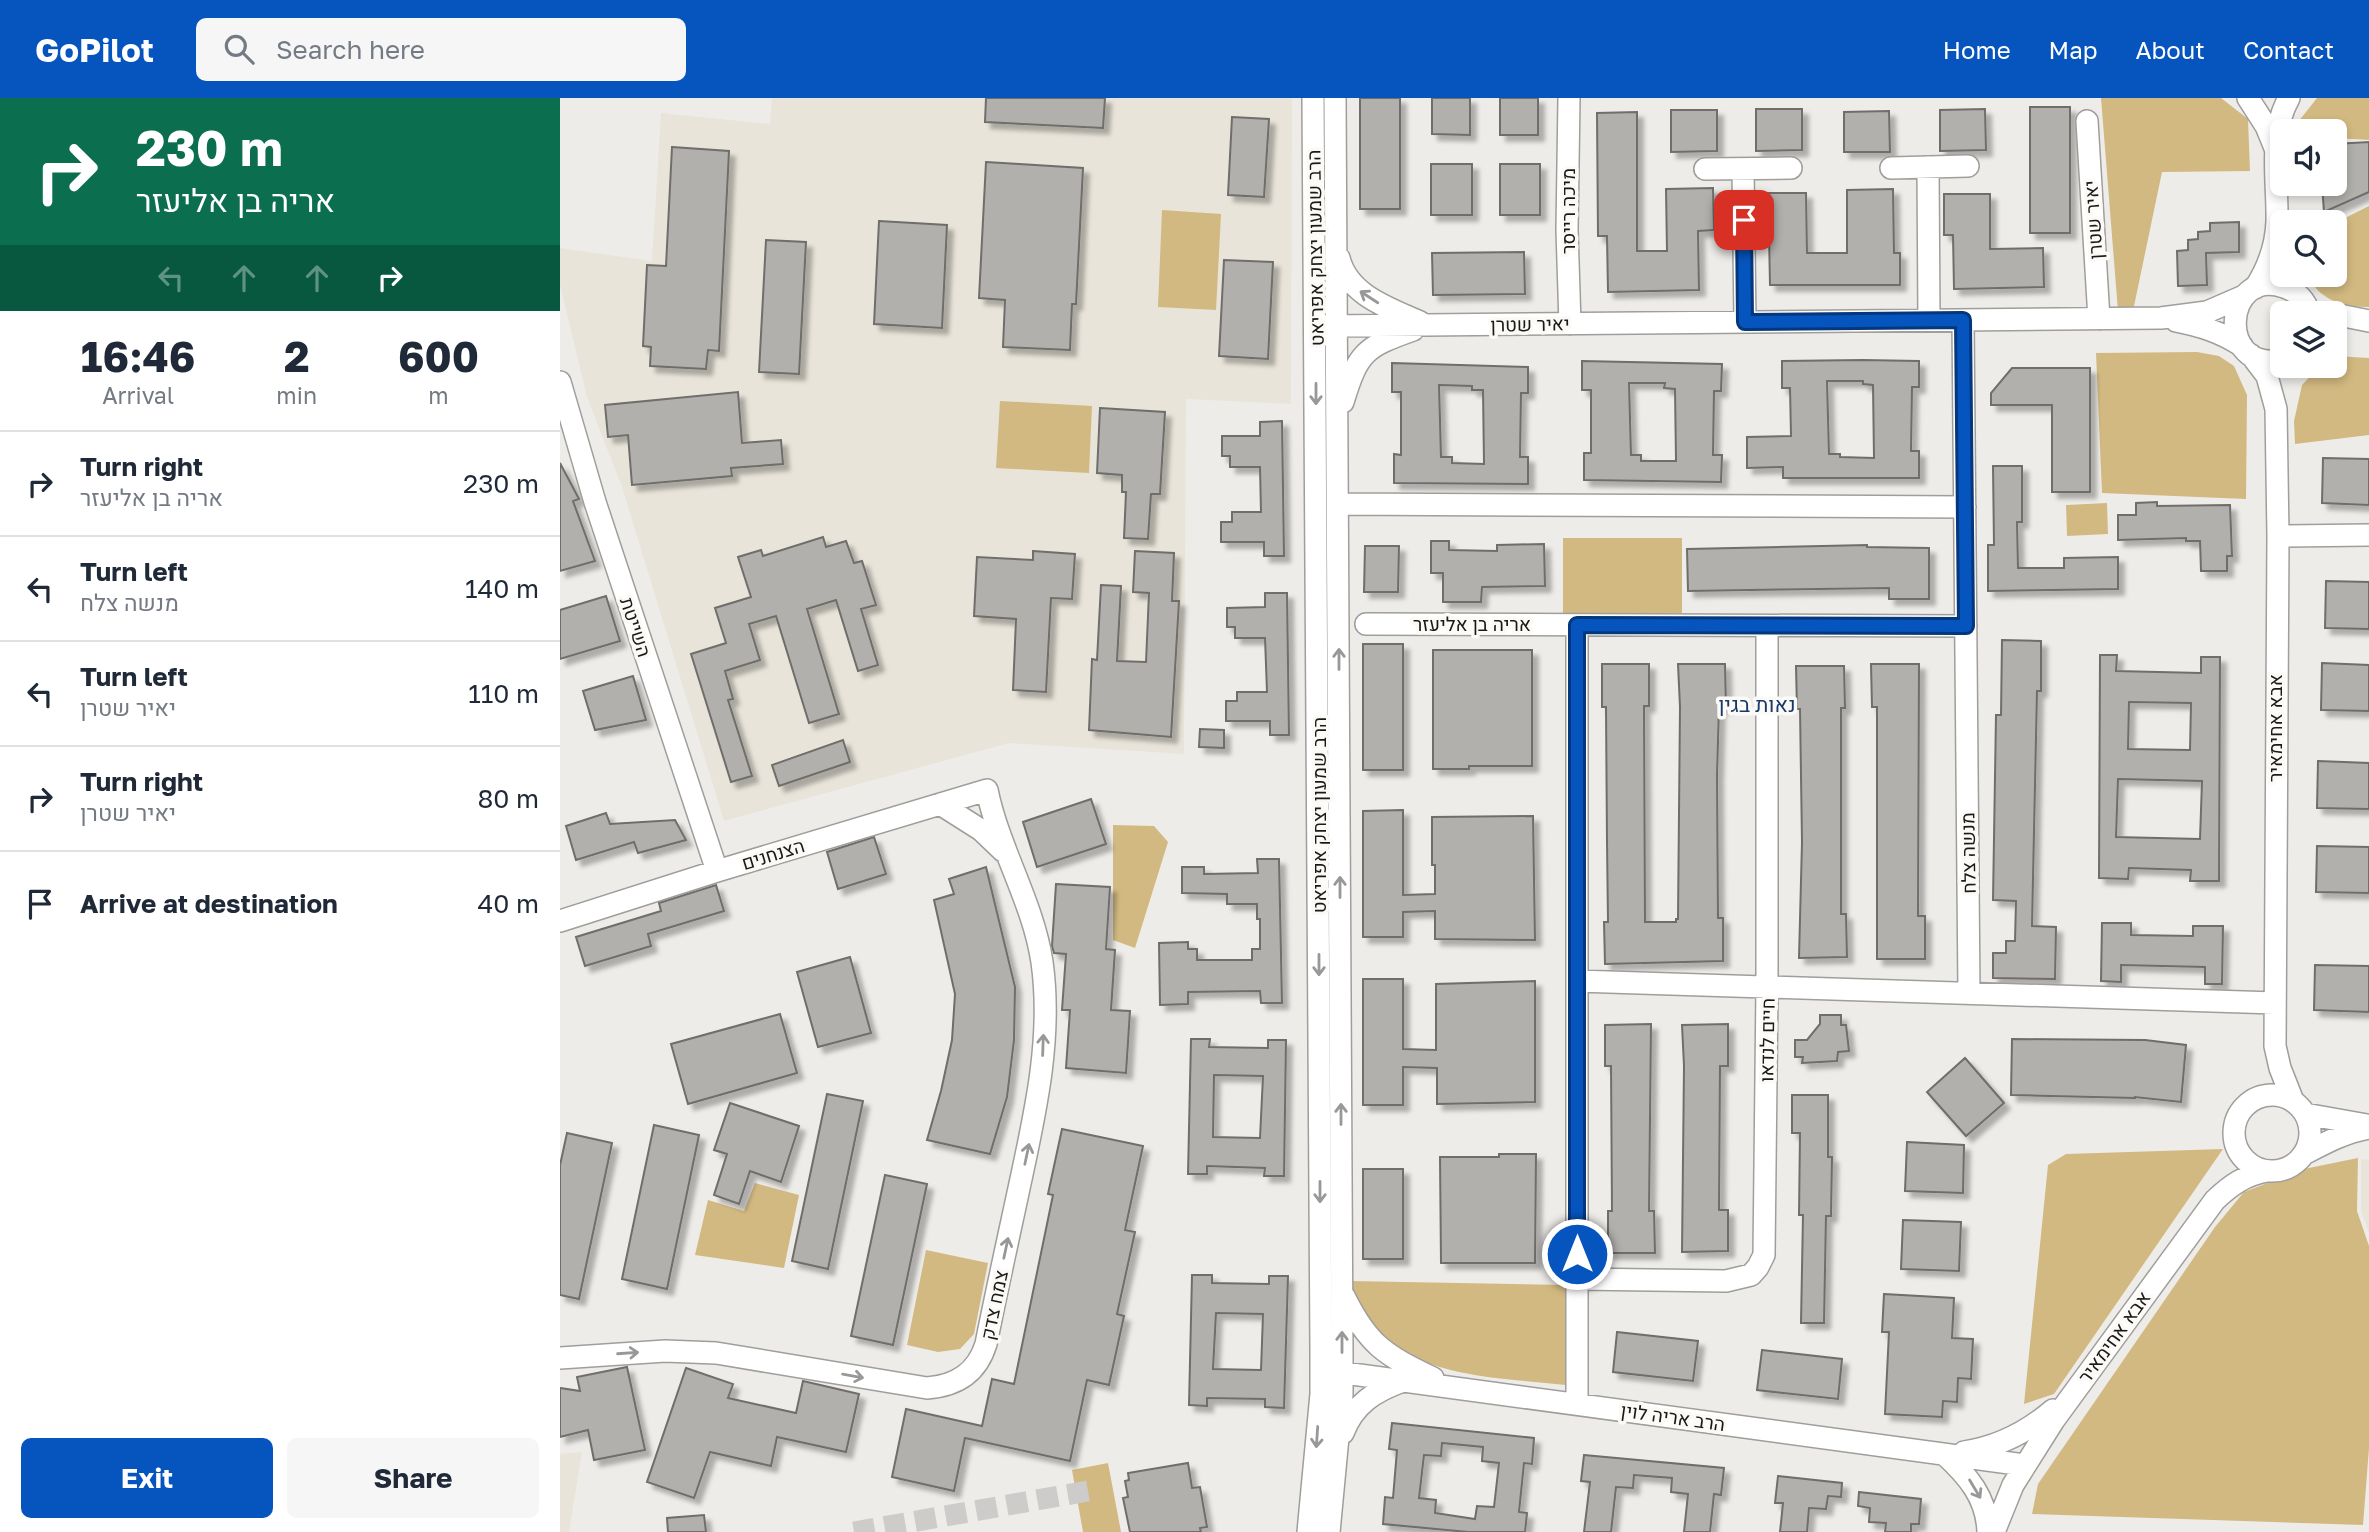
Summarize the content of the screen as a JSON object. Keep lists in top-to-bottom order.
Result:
{
  "streets": {
    "street": [
      "מיכה רייסר",
      "יאיר שטרן",
      "הרב שמעון יצחק אפריאט",
      "אריה בן אליעזר",
      "השייטת",
      "אבא אחימאיר",
      "מנשה צלח",
      "הצנחנים",
      "חיים לנדאו",
      "צמח צדק",
      "הרב אריה לוין"
    ]
  },
  "crossings": [
    ["מיכה רייסר", "יאיר שטרן"],
    ["יאיר שטרן", "הרב שמעון יצחק אפריאט"],
    ["יאיר שטרן", "אבא אחימאיר"],
    ["יאיר שטרן", "מנשה צלח"],
    ["הרב שמעון יצחק אפריאט", "הרב אריה לוין"],
    ["אריה בן אליעזר", "מנשה צלח"],
    ["אריה בן אליעזר", "חיים לנדאו"],
    ["השייטת", "הצנחנים"],
    ["אבא אחימאיר", "הרב אריה לוין"],
    ["הצנחנים", "צמח צדק"]
  ],
  "districts": ["נאות בגין"],
  "page": {
    "header": "GoPilot",
    "search": "Search here",
    "nav": [
      "Home",
      "Map",
      "About",
      "Contact"
    ],
    "turn": ["230 m", "אריה בן אליעזר"],
    "eta": [
      "16:46",
      "Arrival",
      "2",
      "min",
      "600",
      "m"
    ],
    "list": [
      {
        "name": "Turn right",
        "note": "אריה בן אליעזר",
        "value": "230 m"
      },
      {
        "name": "Turn left",
        "note": "מנשה צלח",
        "value": "140 m"
      },
      {
        "name": "Turn left",
        "note": "יאיר שטרן",
        "value": "110 m"
      },
      {
        "name": "Turn right",
        "note": "יאיר שטרן",
        "value": "80 m"
      },
      {
        "name": "Arrive at destination",
        "value": "40 m"
      }
    ],
    "buttons": ["Exit", "Share"]
  }
}
